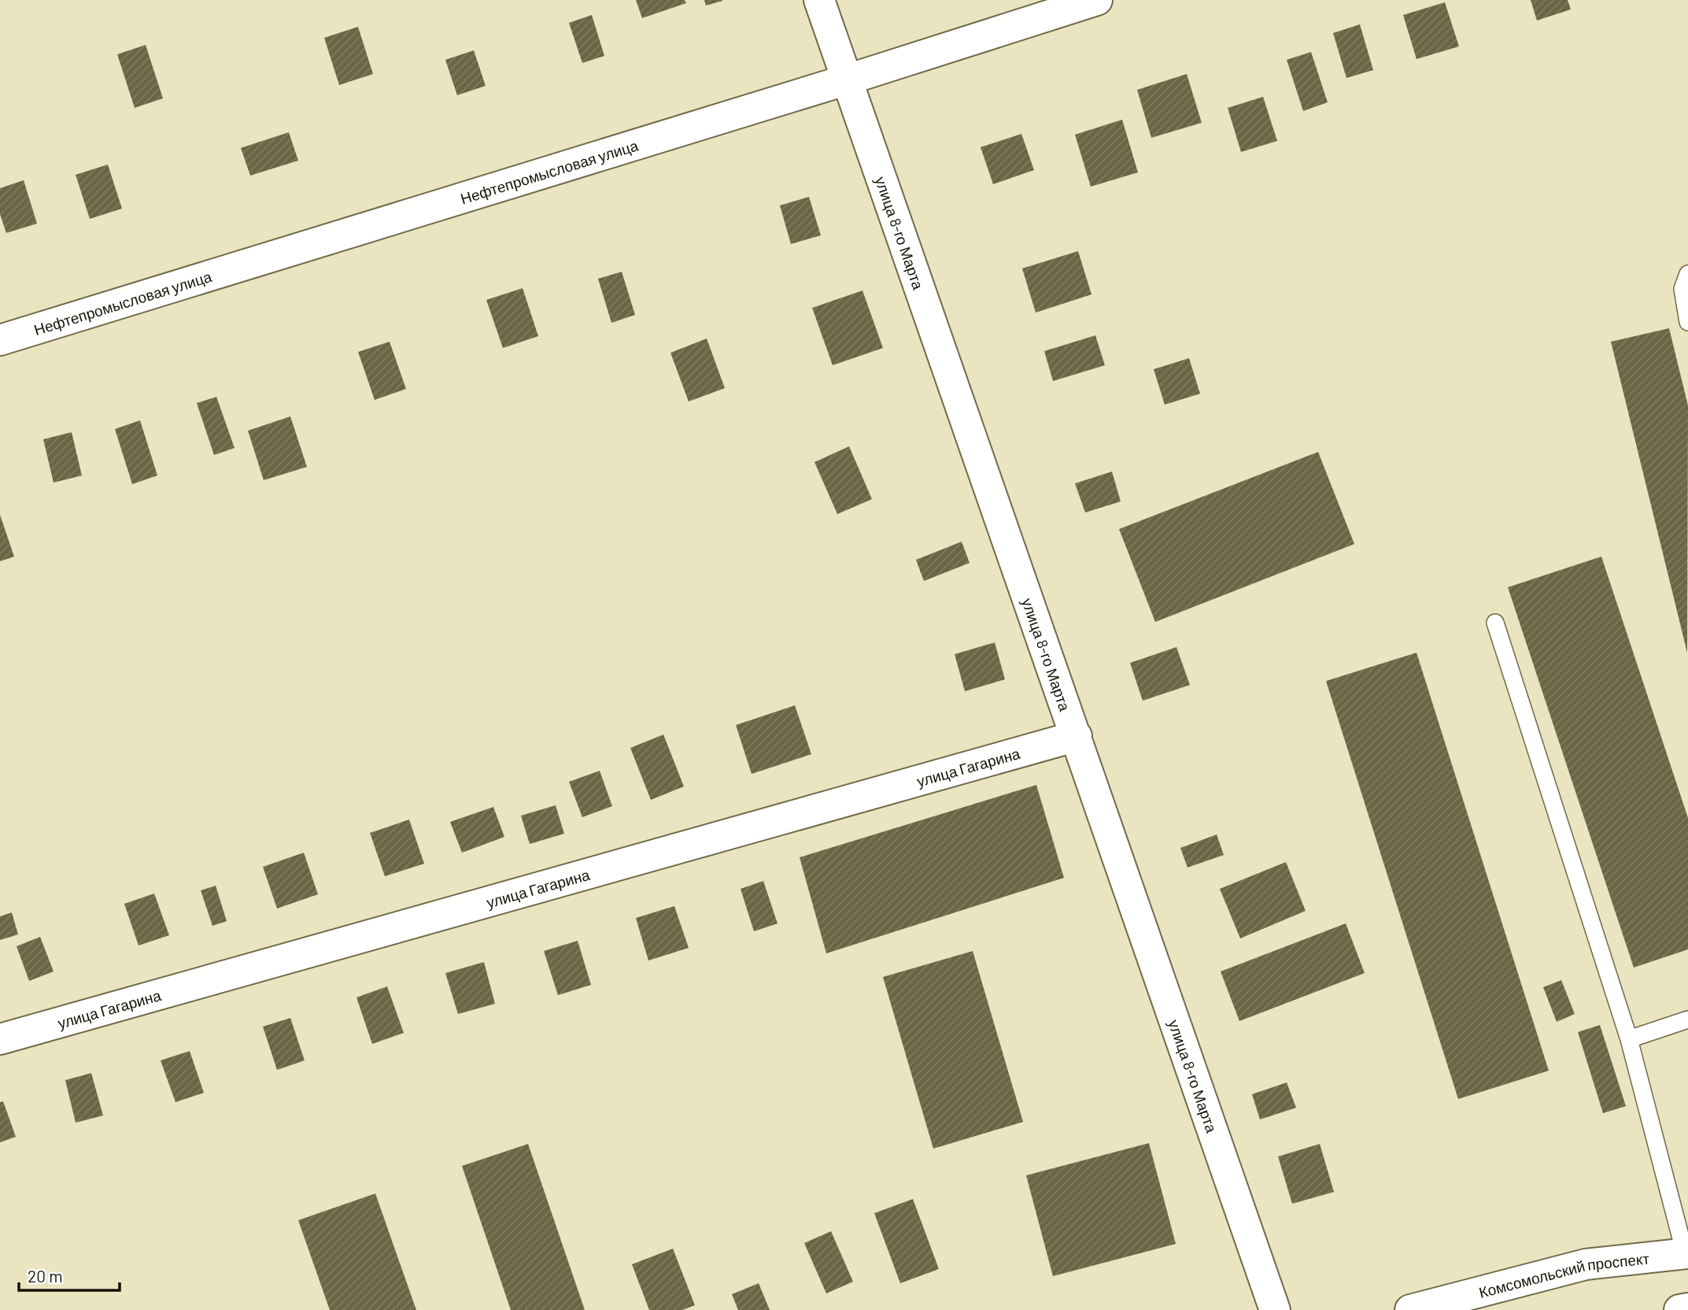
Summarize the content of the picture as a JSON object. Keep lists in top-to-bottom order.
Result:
{
  "streets": {
    "street": [
      "Нефтепромысловая улица",
      "улица 8-го Марта",
      "улица Гагарина",
      "Комсомольский проспект"
    ]
  },
  "crossings": [
    ["Нефтепромысловая улица", "улица 8-го Марта"],
    ["улица 8-го Марта", "улица Гагарина"]
  ],
  "scale_bar": "20 m"
}
